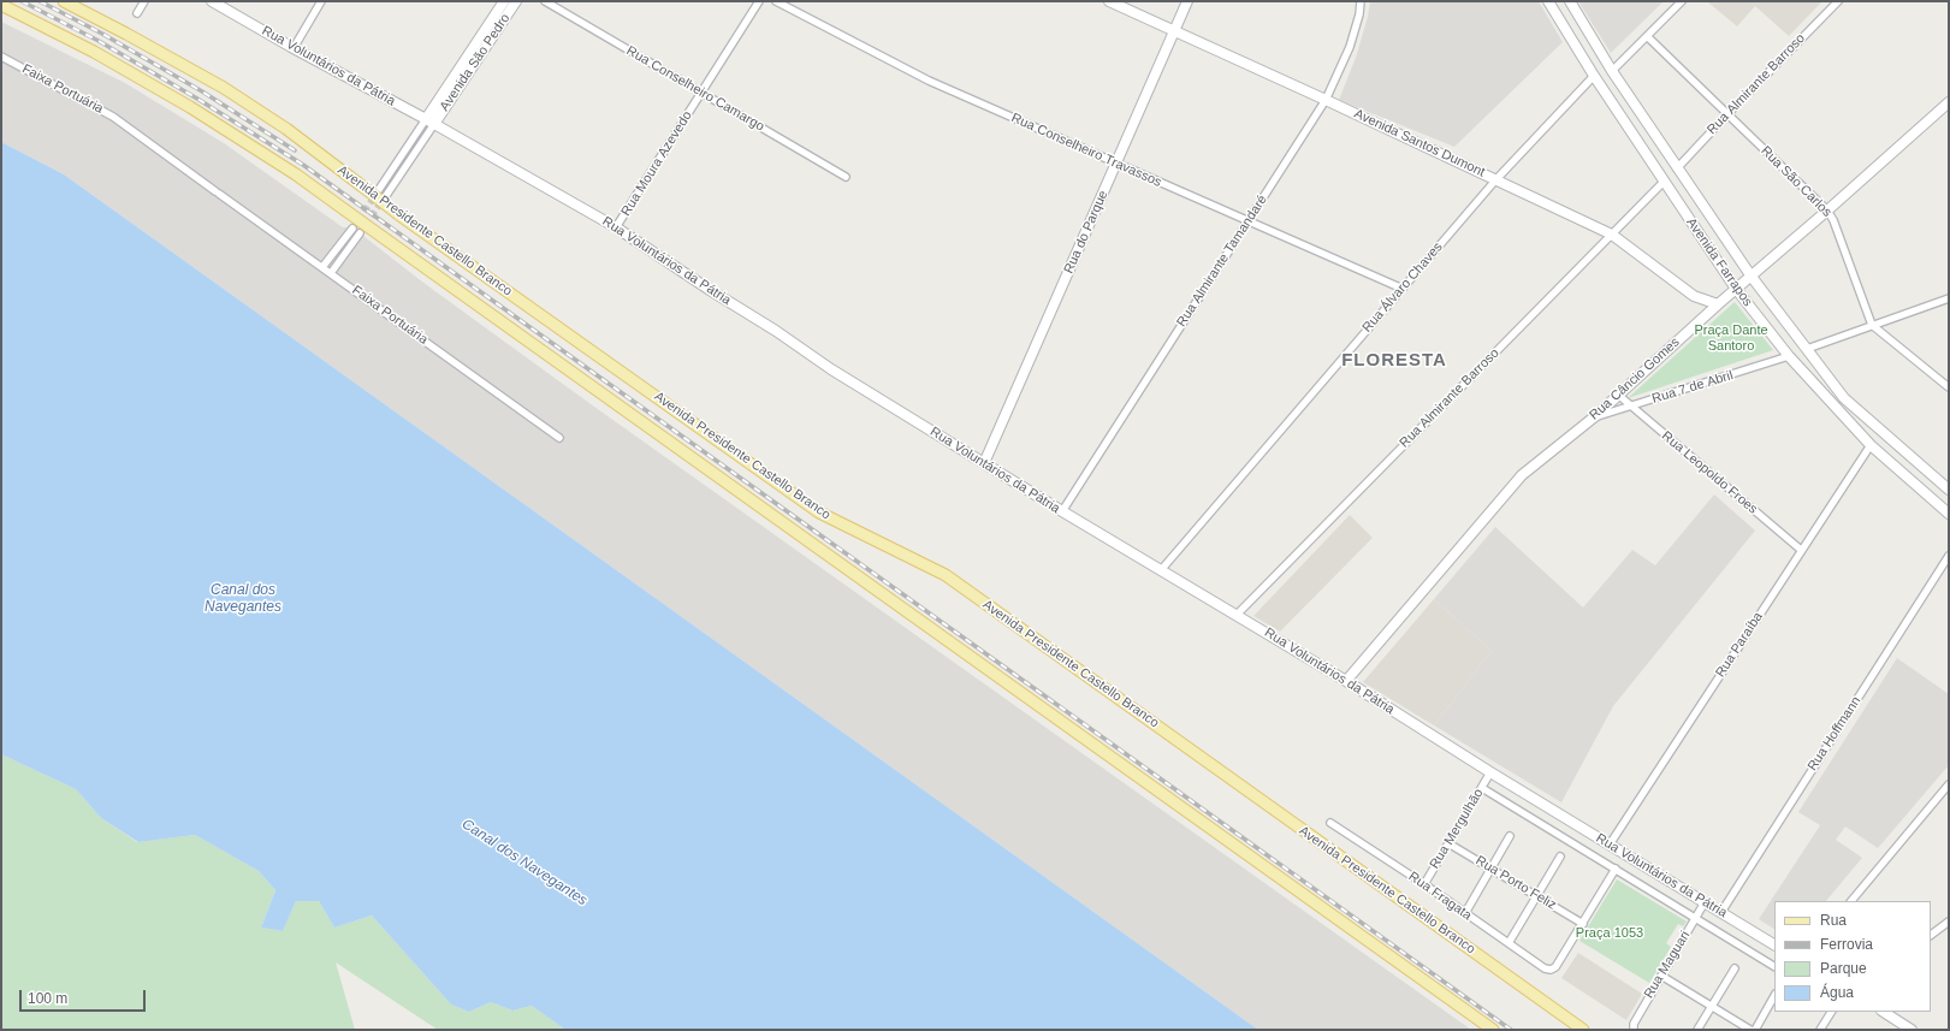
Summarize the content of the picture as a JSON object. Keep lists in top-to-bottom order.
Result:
{
  "streets": {
    "main road": [
      "Avenida São Pedro",
      "Rua Voluntários da Pátria",
      "Avenida Santos Dumont",
      "Avenida Presidente Castello Branco",
      "Rua do Parque",
      "Avenida Farrapos",
      "Rua Câncio Gomes"
    ],
    "street": [
      "Rua Almirante Barroso",
      "Faixa Portuária",
      "Rua Conselheiro Camargo",
      "Rua Conselheiro Travassos",
      "Rua Moura Azevedo",
      "Rua São Carlos",
      "Rua Almirante Tamandaré",
      "Rua Álvaro Chaves",
      "Rua 7 de Abril",
      "Rua Leopoldo Froes",
      "Rua Paraíba",
      "Rua Hoffmann",
      "Rua Mergulhão",
      "Rua Porto Feliz",
      "Rua Fragata",
      "Rua Maguari"
    ]
  },
  "crossings": [
    ["Avenida São Pedro", "Rua Voluntários da Pátria"],
    ["Rua Voluntários da Pátria", "Rua Almirante Barroso"],
    ["Rua Voluntários da Pátria", "Rua Moura Azevedo"],
    ["Rua Voluntários da Pátria", "Rua do Parque"],
    ["Rua Voluntários da Pátria", "Rua Almirante Tamandaré"],
    ["Rua Voluntários da Pátria", "Rua Álvaro Chaves"],
    ["Rua Voluntários da Pátria", "Rua Câncio Gomes"],
    ["Rua Voluntários da Pátria", "Rua Paraíba"],
    ["Rua Voluntários da Pátria", "Rua Hoffmann"],
    ["Rua Voluntários da Pátria", "Rua Mergulhão"],
    ["Rua Voluntários da Pátria", "Rua Maguari"],
    ["Rua Almirante Barroso", "Avenida Santos Dumont"],
    ["Rua Almirante Barroso", "Rua São Carlos"],
    ["Rua Almirante Barroso", "Avenida Farrapos"],
    ["Rua Conselheiro Camargo", "Rua Moura Azevedo"],
    ["Avenida Santos Dumont", "Rua do Parque"],
    ["Avenida Santos Dumont", "Rua Almirante Tamandaré"],
    ["Avenida Santos Dumont", "Rua Álvaro Chaves"],
    ["Avenida Santos Dumont", "Rua Câncio Gomes"],
    ["Rua Conselheiro Travassos", "Rua do Parque"],
    ["Rua Conselheiro Travassos", "Rua Almirante Tamandaré"],
    ["Rua Conselheiro Travassos", "Rua Álvaro Chaves"],
    ["Rua São Carlos", "Rua Câncio Gomes"],
    ["Avenida Farrapos", "Rua Álvaro Chaves"],
    ["Avenida Farrapos", "Rua Câncio Gomes"],
    ["Avenida Farrapos", "Rua 7 de Abril"],
    ["Avenida Farrapos", "Rua Paraíba"],
    ["Rua Câncio Gomes", "Rua 7 de Abril"],
    ["Rua Câncio Gomes", "Rua Leopoldo Froes"],
    ["Rua 7 de Abril", "Rua Leopoldo Froes"],
    ["Rua Leopoldo Froes", "Rua Paraíba"],
    ["Rua Mergulhão", "Rua Porto Feliz"],
    ["Rua Mergulhão", "Rua Fragata"],
    ["Rua Porto Feliz", "Rua Fragata"]
  ],
  "districts": ["FLORESTA"],
  "water": ["Canal dos Navegantes"],
  "parks": ["Praça Dante Santoro", "Praça 1053"],
  "legend": [
    "Rua",
    "Ferrovia",
    "Parque",
    "Água"
  ],
  "scale_bar": "100 m"
}
